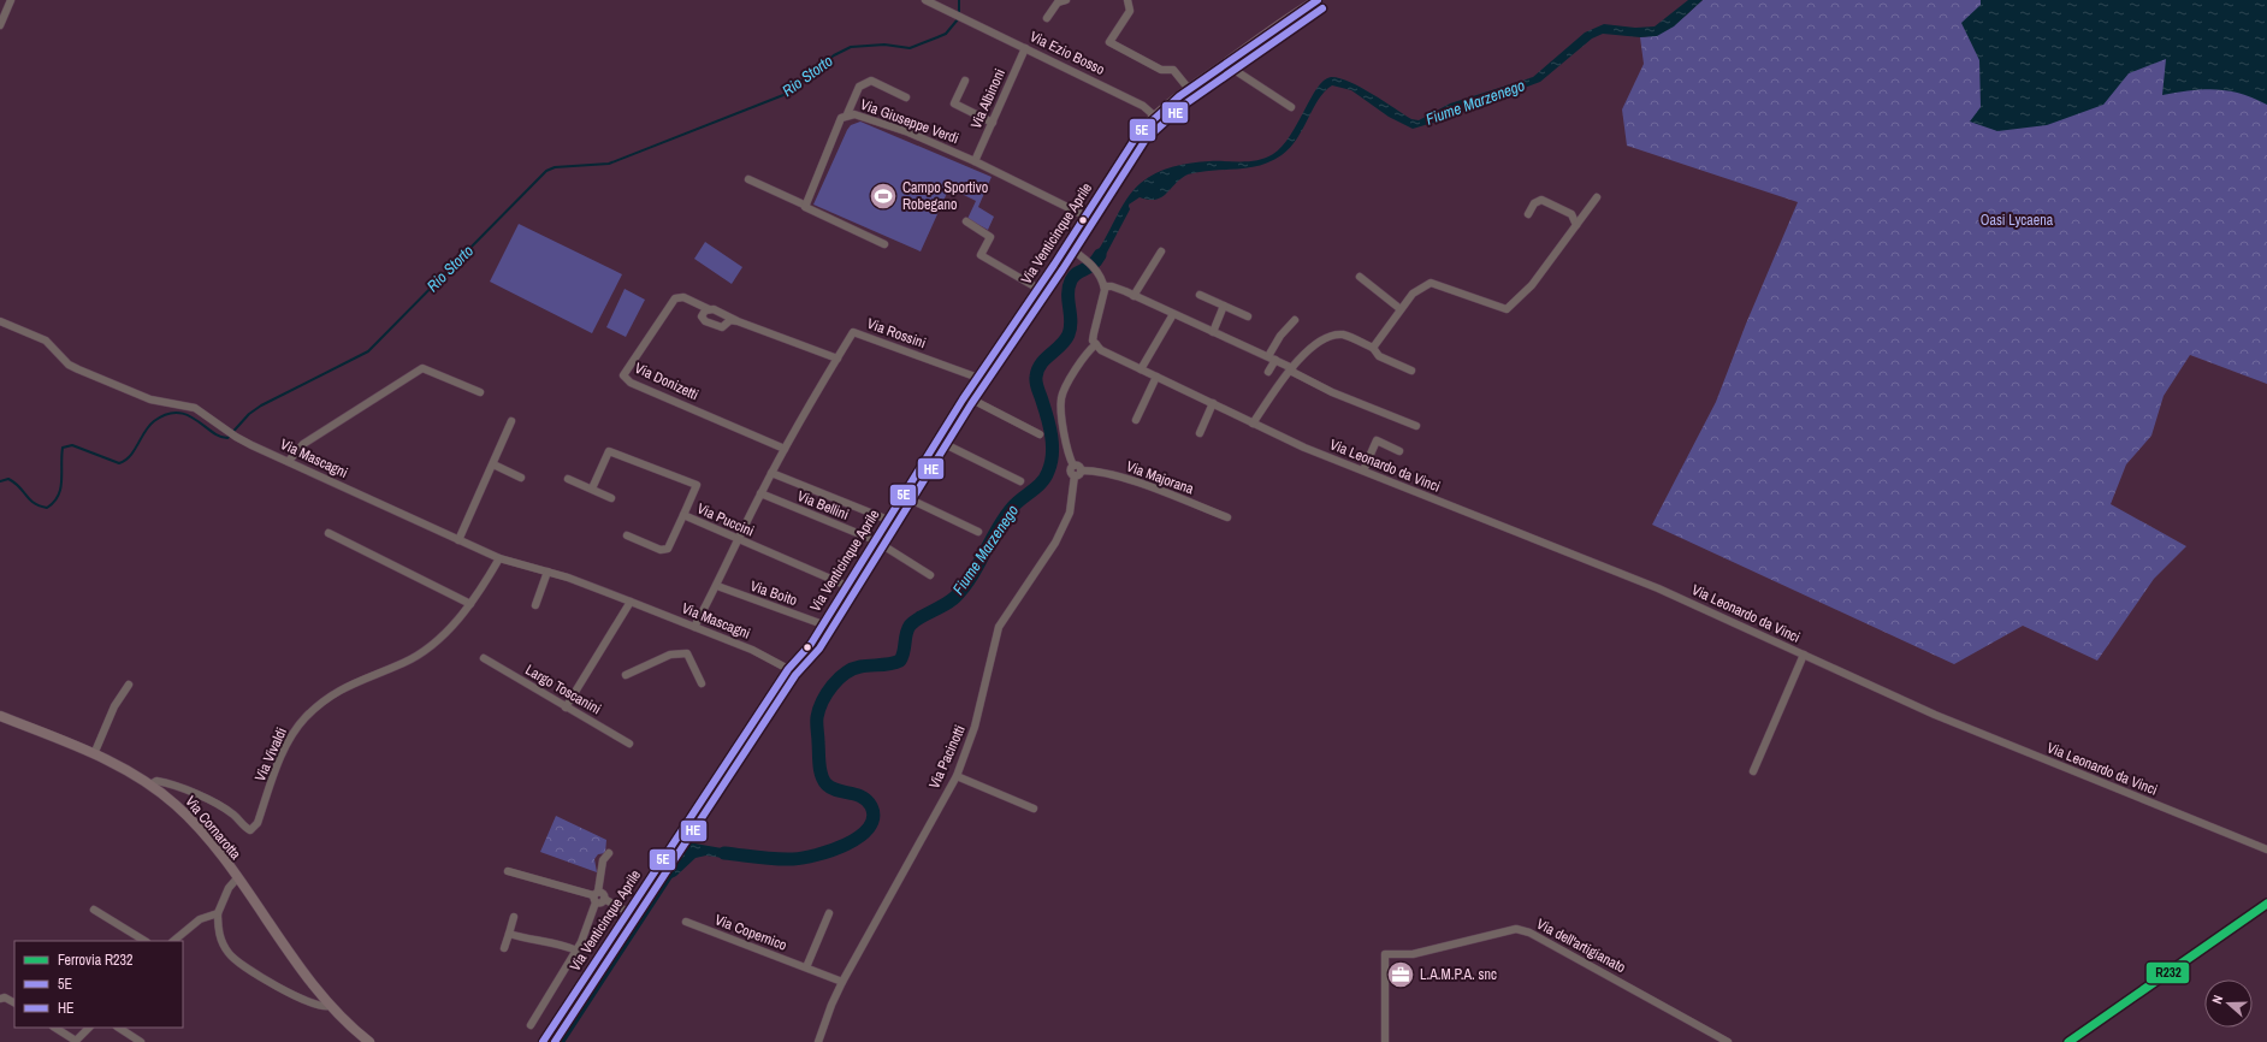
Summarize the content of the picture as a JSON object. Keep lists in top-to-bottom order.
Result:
{
  "streets": {
    "main road": ["Via Venticinque Aprile", "Via Cornarotta"],
    "street": [
      "Via Ezio Bosso",
      "Via Albinoni",
      "Via Giuseppe Verdi",
      "Via Rossini",
      "Via Donizetti",
      "Via Mascagni",
      "Via Leonardo da Vinci",
      "Via Majorana",
      "Via Bellini",
      "Via Puccini",
      "Via Boito",
      "Largo Toscanini",
      "Via Vivaldi",
      "Via Pacinotti",
      "Via Copernico",
      "Via dell'artigianato"
    ]
  },
  "crossings": [
    ["Via Ezio Bosso", "Via Albinoni"],
    ["Via Ezio Bosso", "Via Venticinque Aprile"],
    ["Via Albinoni", "Via Giuseppe Verdi"],
    ["Via Giuseppe Verdi", "Via Venticinque Aprile"],
    ["Via Venticinque Aprile", "Via Rossini"],
    ["Via Venticinque Aprile", "Via Mascagni"],
    ["Via Venticinque Aprile", "Via Bellini"],
    ["Via Venticinque Aprile", "Via Puccini"],
    ["Via Venticinque Aprile", "Via Boito"],
    ["Via Mascagni", "Via Vivaldi"],
    ["Via Leonardo da Vinci", "Via Pacinotti"],
    ["Via Majorana", "Via Pacinotti"],
    ["Via Vivaldi", "Via Cornarotta"],
    ["Via Pacinotti", "Via Copernico"]
  ],
  "water": ["Rio Storto", "Fiume Marzenego"],
  "parks": ["Oasi Lycaena"],
  "places": {
    "sports": ["Campo Sportivo Robegano"],
    "office": ["L.A.M.P.A. snc"]
  },
  "lines": ["transit line 5E", "transit line HE", "rail line R232"],
  "legend": ["Ferrovia R232", "5E", "HE"],
  "north": "left"
}
